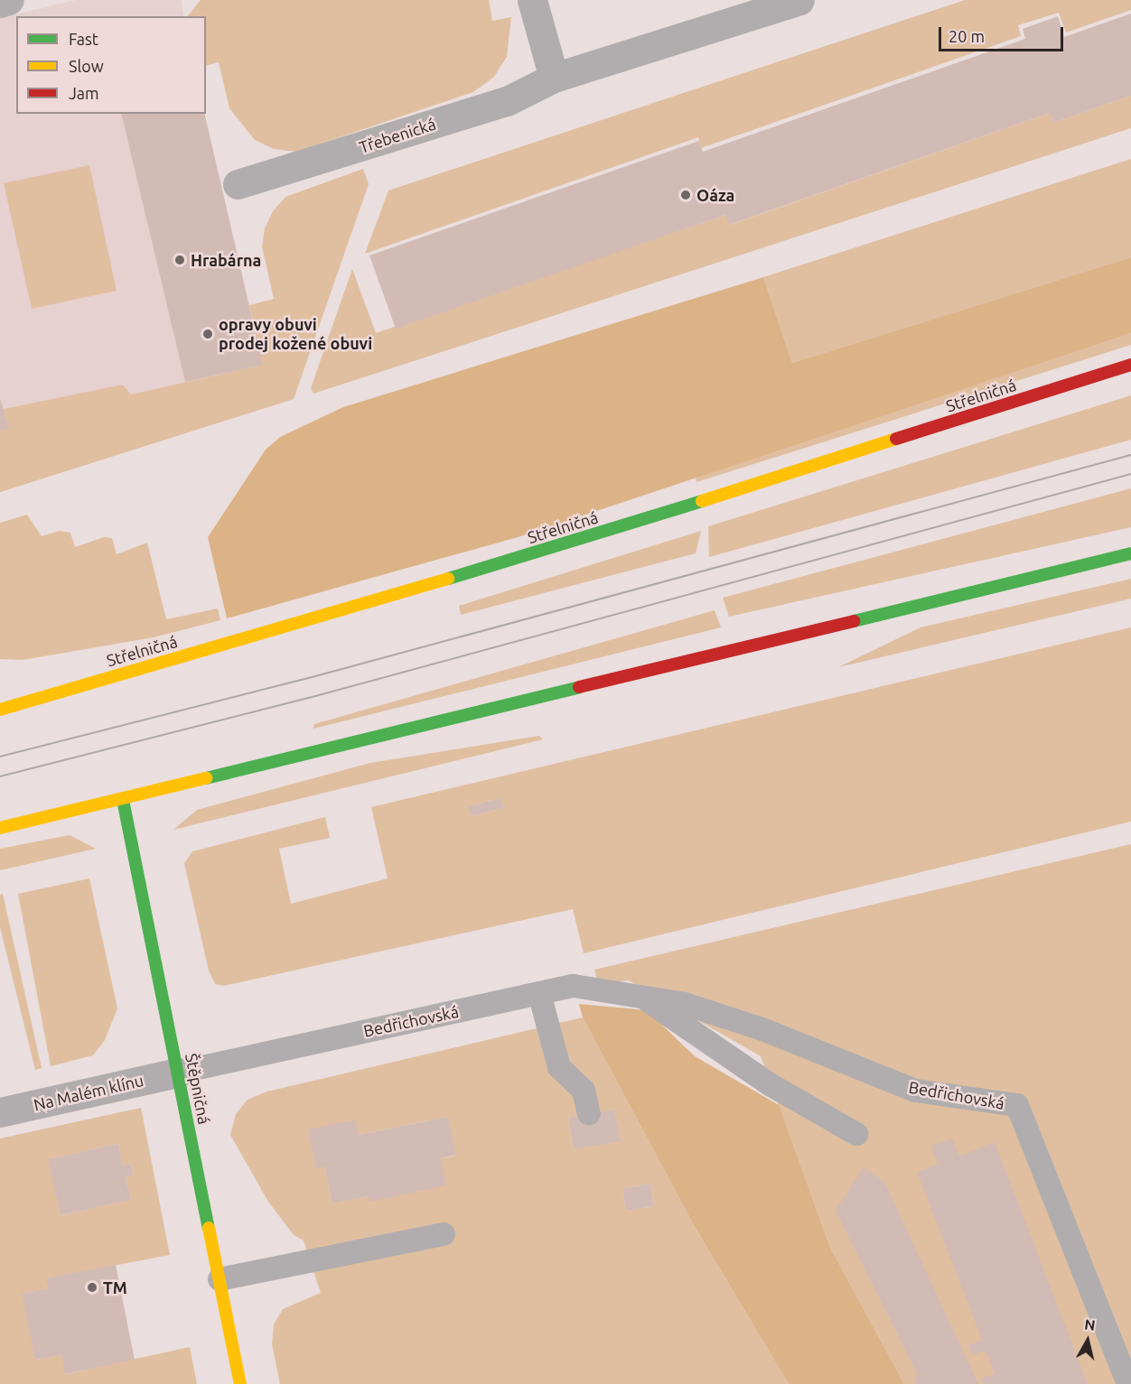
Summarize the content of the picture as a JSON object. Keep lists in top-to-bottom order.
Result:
{
  "streets": {
    "main road": ["Střelničná", "Štěpničná"],
    "street": ["Třebenická", "Na Malém klínu"],
    "lane": ["Bedřichovská"]
  },
  "crossings": [
    ["Bedřichovská", "Štěpničná"],
    ["Bedřichovská", "Na Malém klínu"],
    ["Štěpničná", "Na Malém klínu"]
  ],
  "places": [
    "Oáza",
    "Hrabárna",
    "opravy obuvi prodej kožené obuvi",
    "TM"
  ],
  "legend": ["Fast", "Slow", "Jam"],
  "scale_bar": "20 m",
  "north": "top"
}
